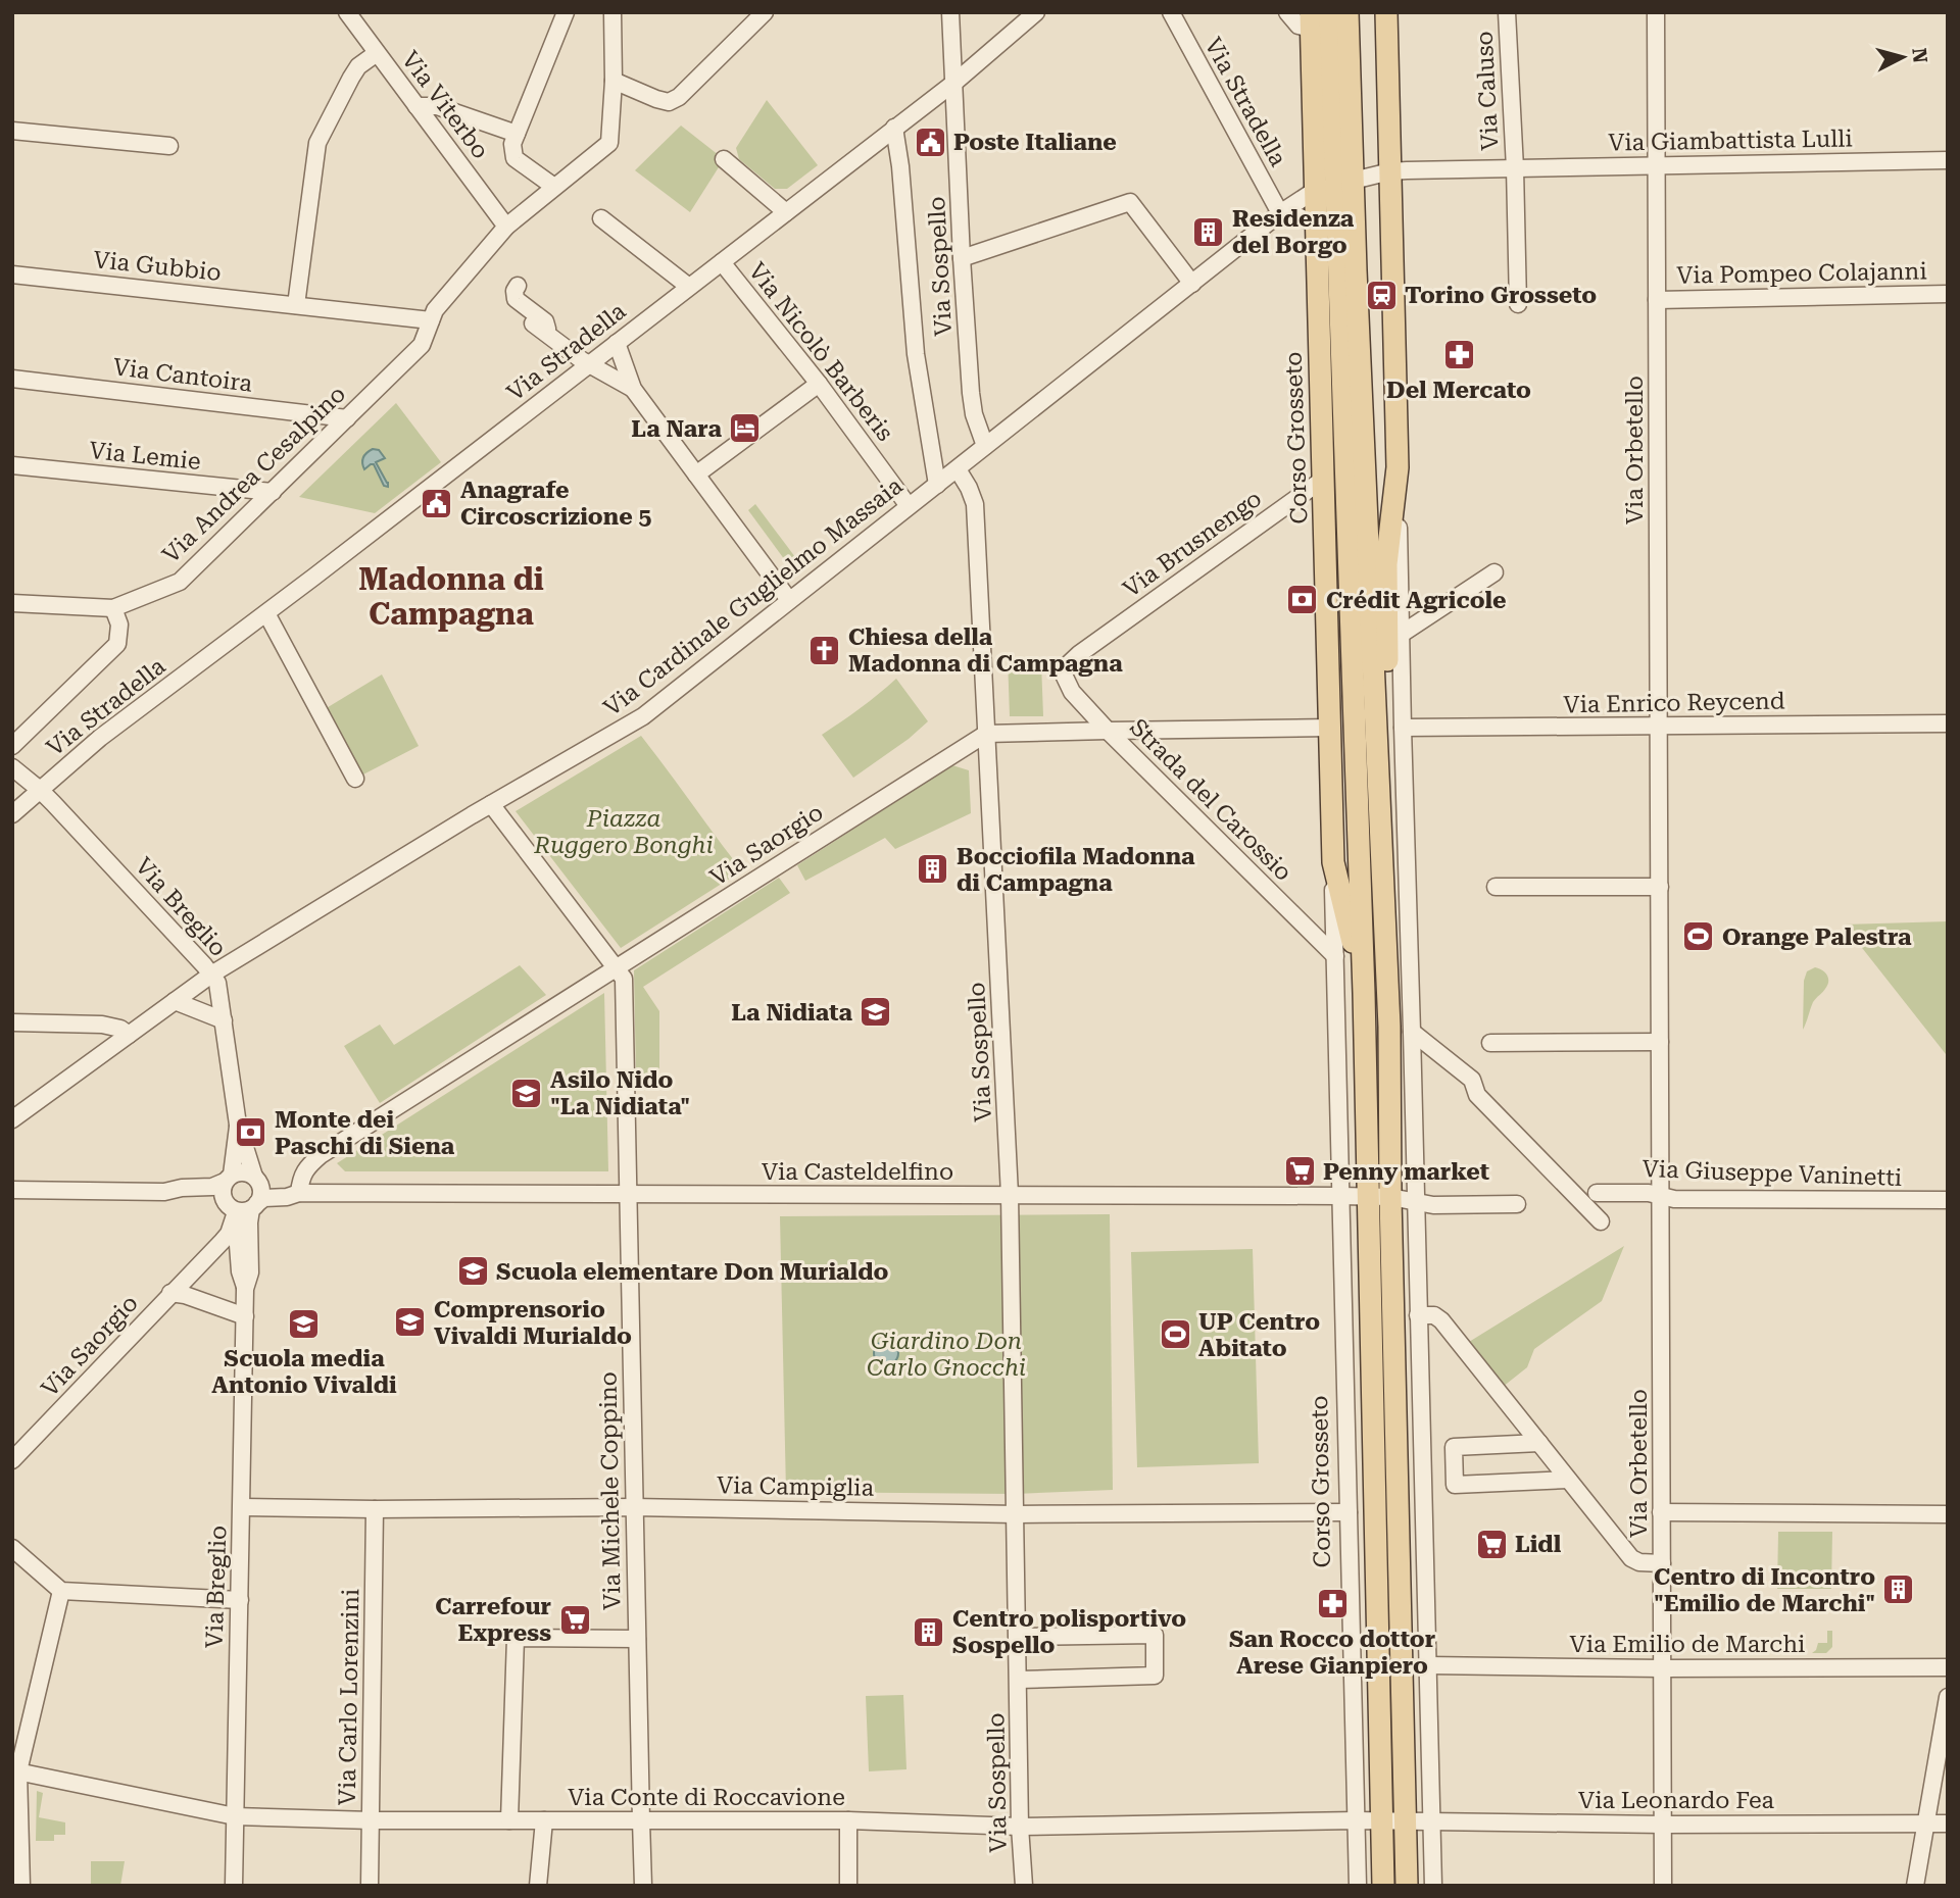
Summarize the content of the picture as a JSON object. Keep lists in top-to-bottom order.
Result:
{
  "streets": {
    "main road": ["Corso Grosseto"],
    "street": [
      "Via Caluso",
      "Via Stradella",
      "Via Viterbo",
      "Via Giambattista Lulli",
      "Via Gubbio",
      "Via Sospello",
      "Via Pompeo Colajanni",
      "Via Nicolò Barberis",
      "Via Cantoira",
      "Via Orbetello",
      "Via Lemie",
      "Via Andrea Cesalpino",
      "Via Brusnengo",
      "Via Cardinale Guglielmo Massaia",
      "Via Enrico Reycend",
      "Strada del Carossio",
      "Via Saorgio",
      "Via Breglio",
      "Via Casteldelfino",
      "Via Giuseppe Vaninetti",
      "Via Campiglia",
      "Via Michele Coppino",
      "Via Emilio de Marchi",
      "Via Carlo Lorenzini",
      "Via Conte di Roccavione",
      "Via Leonardo Fea"
    ]
  },
  "crossings": [
    ["Via Caluso", "Via Giambattista Lulli"],
    ["Via Stradella", "Via Sospello"],
    ["Via Stradella", "Via Nicolò Barberis"],
    ["Via Stradella", "Via Cardinale Guglielmo Massaia"],
    ["Via Stradella", "Via Breglio"],
    ["Via Giambattista Lulli", "Corso Grosseto"],
    ["Via Giambattista Lulli", "Via Orbetello"],
    ["Via Giambattista Lulli", "Via Cardinale Guglielmo Massaia"],
    ["Via Gubbio", "Via Andrea Cesalpino"],
    ["Via Sospello", "Via Cardinale Guglielmo Massaia"],
    ["Via Sospello", "Via Saorgio"],
    ["Via Sospello", "Via Casteldelfino"],
    ["Via Sospello", "Via Campiglia"],
    ["Via Sospello", "Via Conte di Roccavione"],
    ["Via Pompeo Colajanni", "Via Orbetello"],
    ["Via Nicolò Barberis", "Via Cardinale Guglielmo Massaia"],
    ["Via Cantoira", "Via Andrea Cesalpino"],
    ["Corso Grosseto", "Via Brusnengo"],
    ["Corso Grosseto", "Via Cardinale Guglielmo Massaia"],
    ["Corso Grosseto", "Via Enrico Reycend"],
    ["Corso Grosseto", "Strada del Carossio"],
    ["Corso Grosseto", "Via Casteldelfino"],
    ["Corso Grosseto", "Via Campiglia"],
    ["Corso Grosseto", "Via Emilio de Marchi"],
    ["Corso Grosseto", "Via Conte di Roccavione"],
    ["Corso Grosseto", "Via Leonardo Fea"],
    ["Via Orbetello", "Via Enrico Reycend"],
    ["Via Orbetello", "Via Giuseppe Vaninetti"],
    ["Via Orbetello", "Via Emilio de Marchi"],
    ["Via Orbetello", "Via Leonardo Fea"],
    ["Via Lemie", "Via Andrea Cesalpino"],
    ["Via Brusnengo", "Strada del Carossio"],
    ["Via Cardinale Guglielmo Massaia", "Via Breglio"],
    ["Via Saorgio", "Via Breglio"],
    ["Via Saorgio", "Via Casteldelfino"],
    ["Via Saorgio", "Via Michele Coppino"],
    ["Via Breglio", "Via Casteldelfino"],
    ["Via Breglio", "Via Campiglia"],
    ["Via Breglio", "Via Conte di Roccavione"],
    ["Via Casteldelfino", "Via Michele Coppino"],
    ["Via Campiglia", "Via Michele Coppino"],
    ["Via Campiglia", "Via Carlo Lorenzini"],
    ["Via Michele Coppino", "Via Conte di Roccavione"],
    ["Via Carlo Lorenzini", "Via Conte di Roccavione"],
    ["Via Conte di Roccavione", "Via Leonardo Fea"]
  ],
  "districts": ["Madonna di Campagna"],
  "parks": ["Piazza Ruggero Bonghi", "Giardino Don Carlo Gnocchi"],
  "places": {
    "public building": ["Poste Italiane", "Anagrafe Circoscrizione 5"],
    "building": [
      "Residenza del Borgo",
      "Bocciofila Madonna di Campagna",
      "Centro di Incontro \"Emilio de Marchi\"",
      "Centro polisportivo Sospello"
    ],
    "station": ["Torino Grosseto"],
    "pharmacy": ["Del Mercato", "San Rocco dottor Arese Gianpiero"],
    "hotel": ["La Nara"],
    "bank": ["Crédit Agricole", "Monte dei Paschi di Siena"],
    "church": ["Chiesa della Madonna di Campagna"],
    "sports": ["Orange Palestra", "UP Centro Abitato"],
    "school or university": [
      "La Nidiata",
      "Asilo Nido \"La Nidiata\"",
      "Scuola elementare Don Murialdo",
      "Comprensorio Vivaldi Murialdo",
      "Scuola media Antonio Vivaldi"
    ],
    "supermarket": ["Penny market", "Lidl", "Carrefour Express"]
  },
  "north": "right"
}
